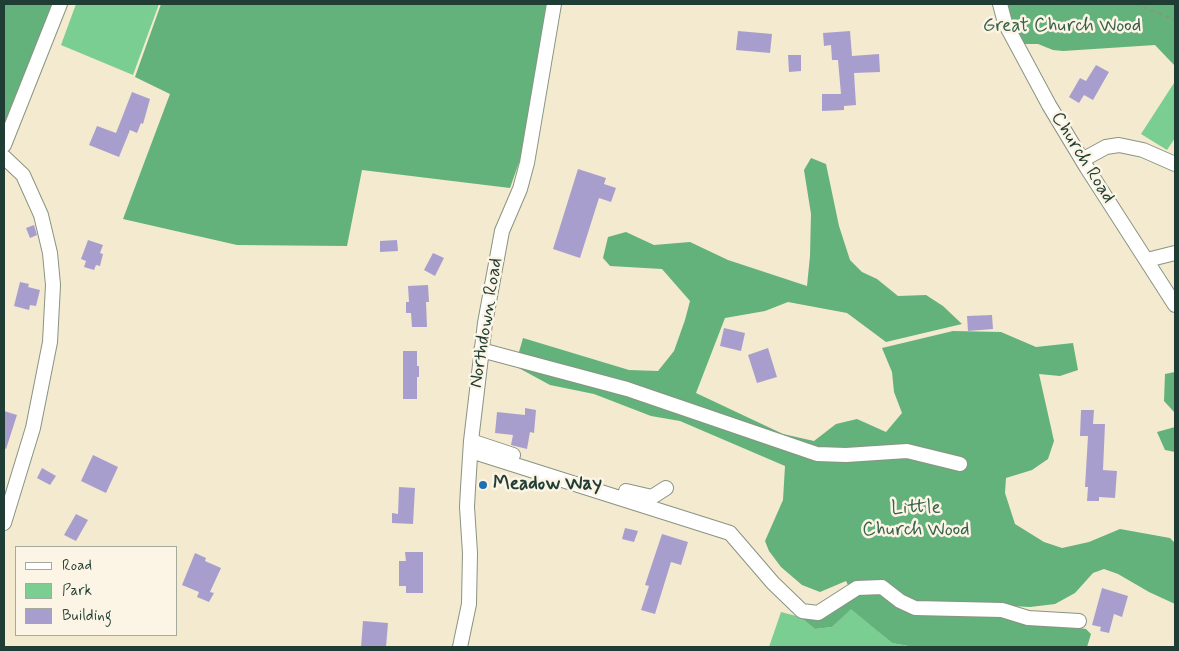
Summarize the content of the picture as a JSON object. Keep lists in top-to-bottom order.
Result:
{
  "streets": {
    "street": ["Church Road", "Northdown Road"]
  },
  "parks": ["Great Church Wood", "Little Church Wood"],
  "places": ["Meadow Way"],
  "legend": ["Road", "Park", "Building"]
}
